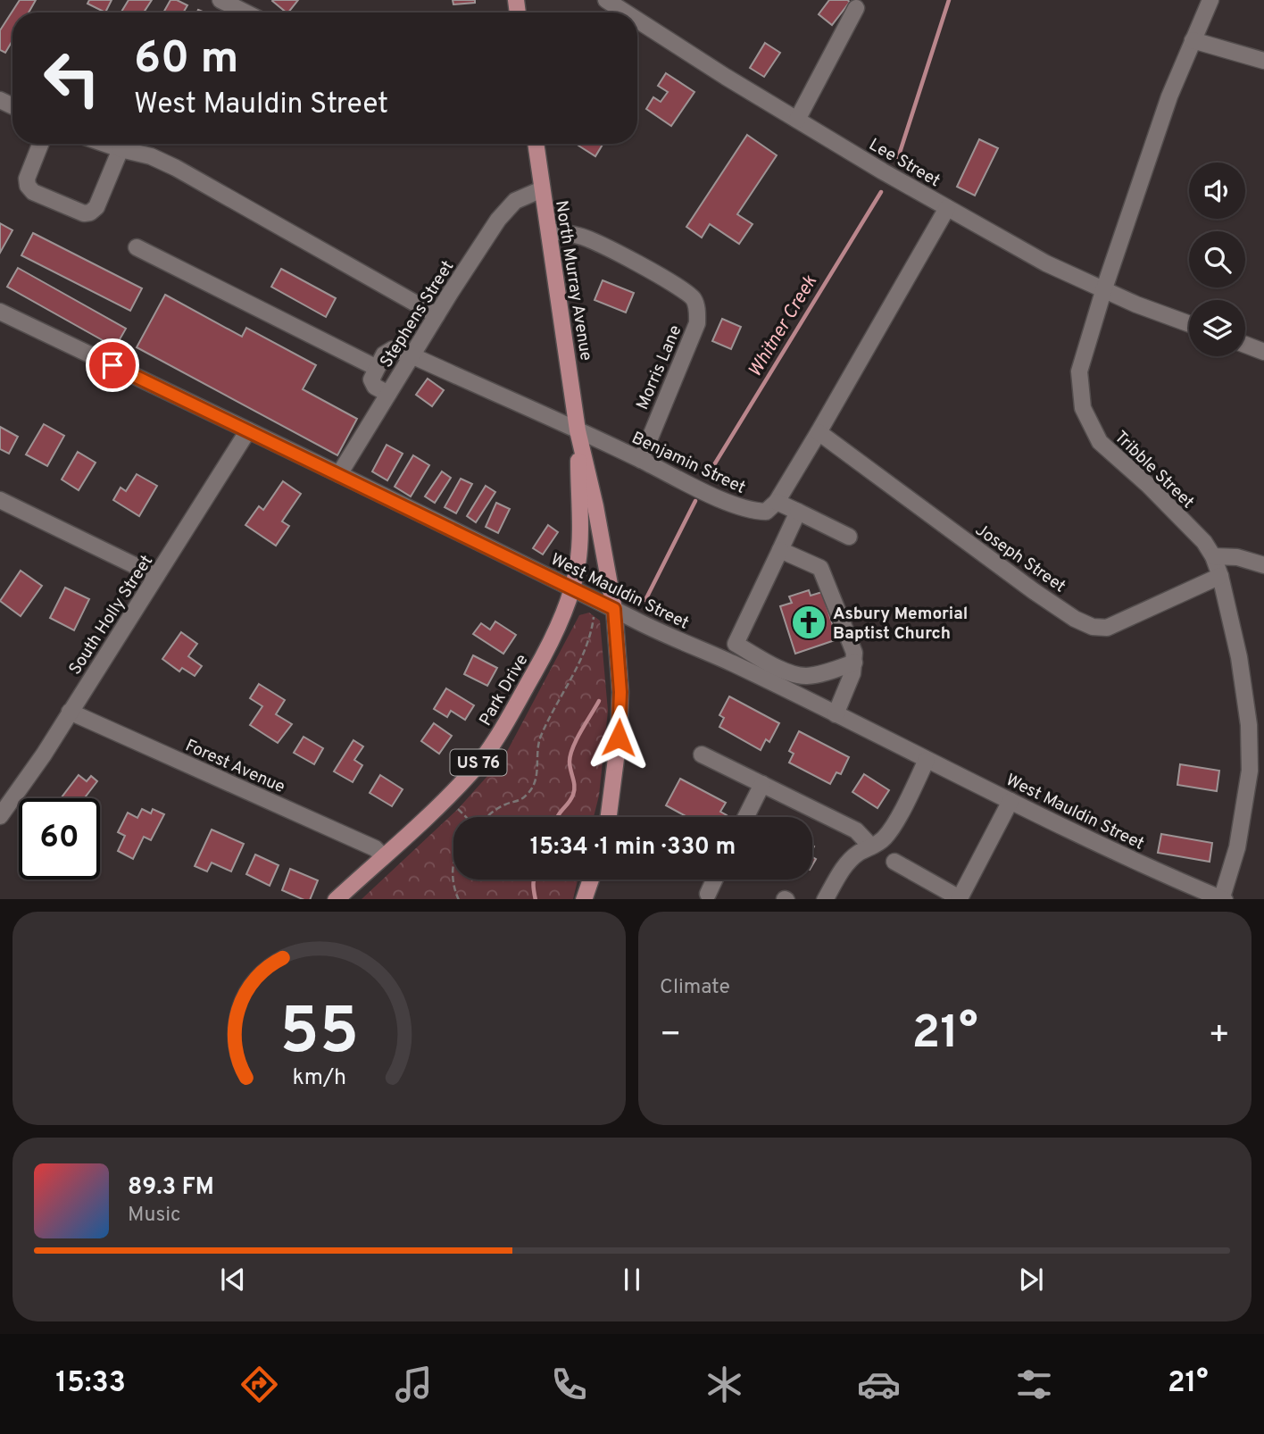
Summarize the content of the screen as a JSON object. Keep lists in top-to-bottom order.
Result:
{
  "streets": {
    "main road": ["North Murray Avenue", "Park Drive", "US 76"],
    "street": [
      "Lee Street",
      "Stephens Street",
      "Morris Lane",
      "Benjamin Street",
      "Tribble Street",
      "Joseph Street",
      "West Mauldin Street",
      "South Holly Street",
      "Forest Avenue"
    ]
  },
  "crossings": [
    ["Lee Street", "Tribble Street"],
    ["North Murray Avenue", "Stephens Street"],
    ["North Murray Avenue", "Morris Lane"],
    ["North Murray Avenue", "Benjamin Street"],
    ["North Murray Avenue", "West Mauldin Street"],
    ["North Murray Avenue", "Park Drive"],
    ["North Murray Avenue", "US 76"],
    ["Stephens Street", "Benjamin Street"],
    ["Stephens Street", "West Mauldin Street"],
    ["Morris Lane", "Benjamin Street"],
    ["Tribble Street", "Joseph Street"],
    ["Tribble Street", "West Mauldin Street"],
    ["West Mauldin Street", "South Holly Street"],
    ["West Mauldin Street", "Park Drive"],
    ["West Mauldin Street", "US 76"],
    ["South Holly Street", "Forest Avenue"],
    ["Park Drive", "Forest Avenue"]
  ],
  "water": ["Whitner Creek"],
  "places": {
    "church": ["Asbury Memorial Baptist Church"]
  },
  "page": {
    "turn": ["60 m", "West Mauldin Street"],
    "limit": "60",
    "trip": "15:34 · 1 min · 330 m",
    "tile": "Climate",
    "heat": ["−", "21°", "+"],
    "song": ["89.3 FM", "Music"],
    "tabs": ["15:33", "21°"],
    "gauge": ["55", "km/h"]
  }
}
